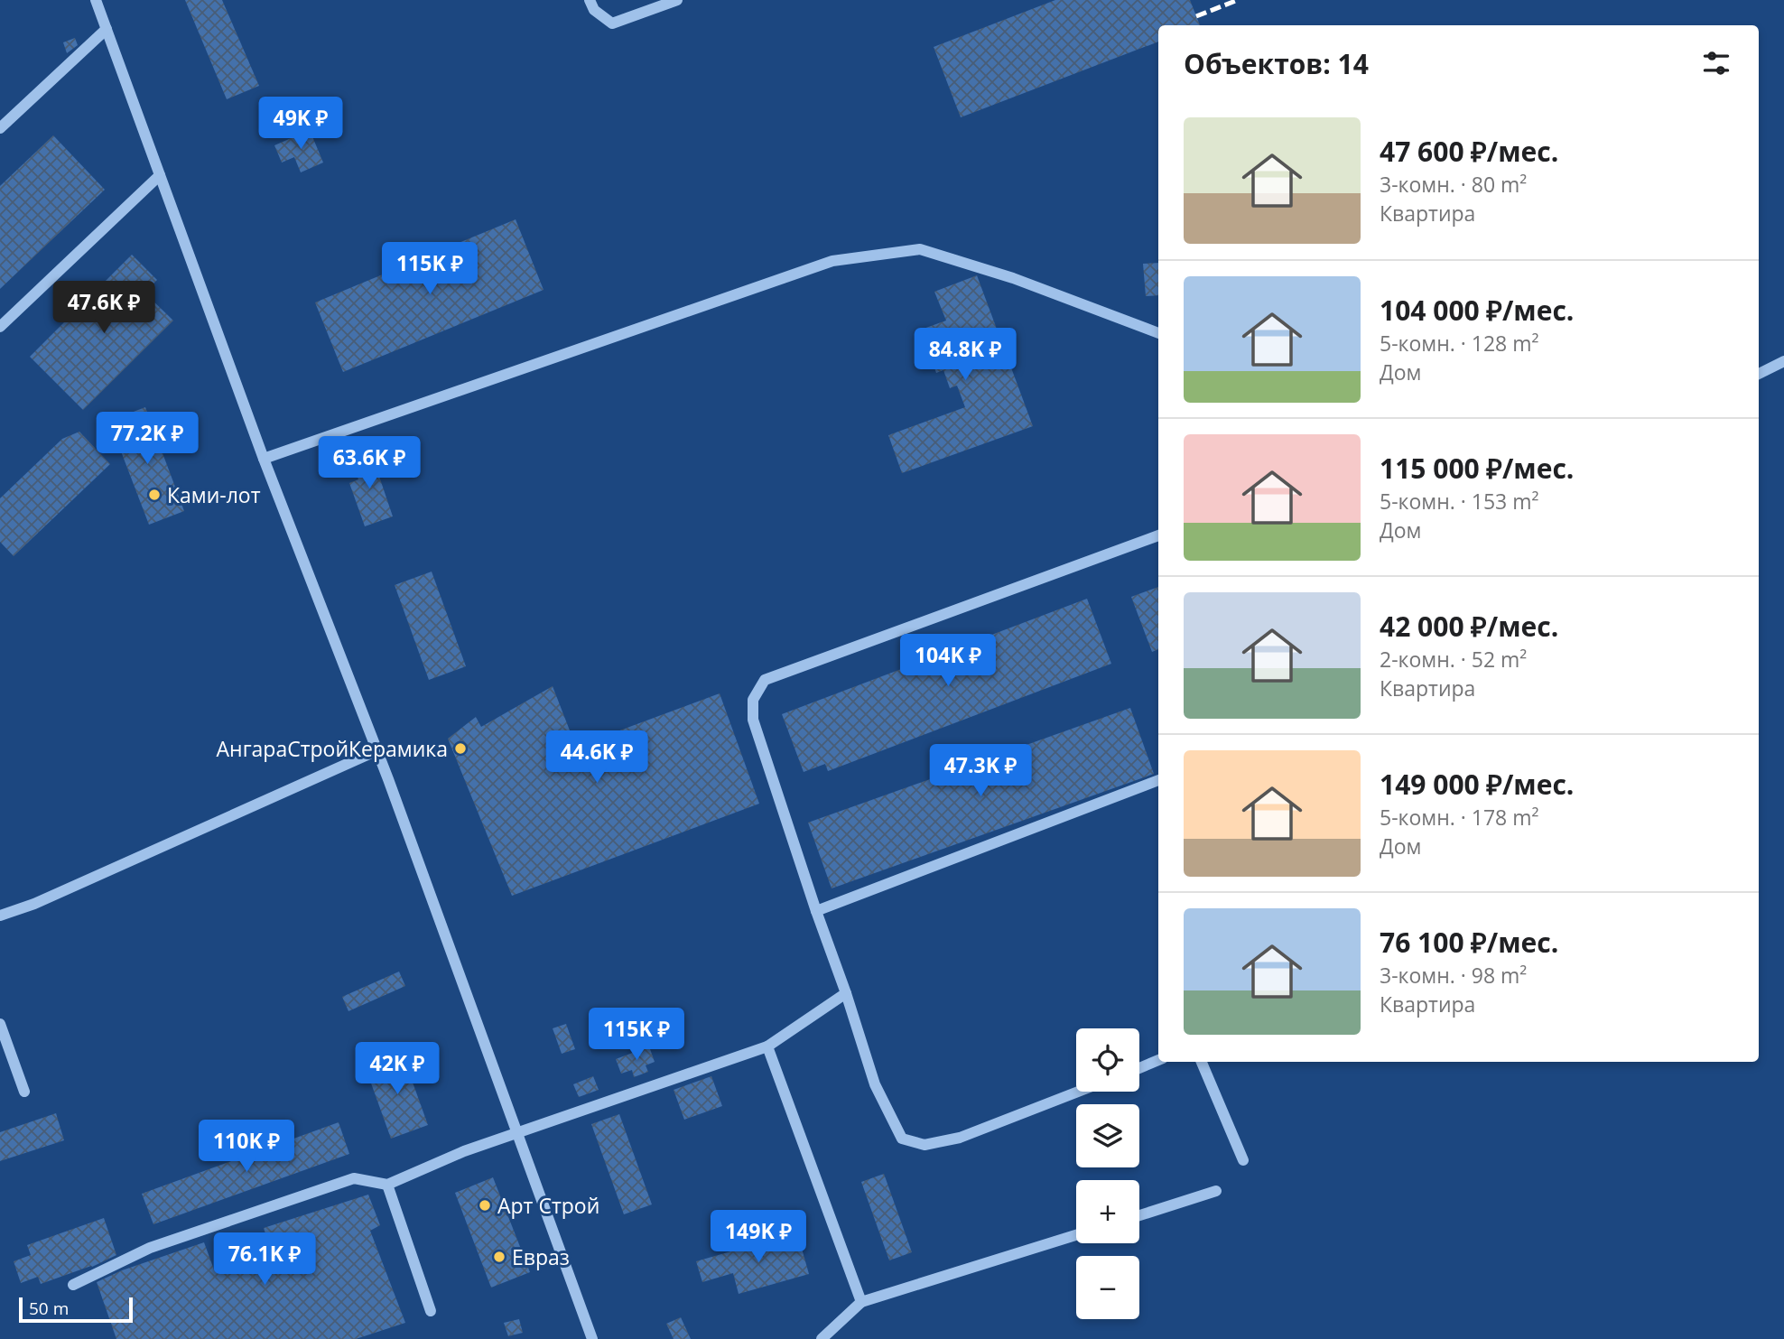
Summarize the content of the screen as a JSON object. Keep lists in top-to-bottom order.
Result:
{
  "places": [
    "Ками-лот",
    "АнгараСтройКерамика",
    "Арт Строй",
    "Евраз"
  ],
  "scale_bar": "50 m",
  "page": {
    "heading": "Объектов: 14",
    "price": [
      "49K ₽",
      "115K ₽",
      "47.6K ₽",
      "84.8K ₽",
      "77.2K ₽",
      "63.6K ₽",
      "104K ₽",
      "44.6K ₽",
      "47.3K ₽",
      "115K ₽",
      "42K ₽",
      "110K ₽",
      "149K ₽",
      "76.1K ₽"
    ],
    "list": [
      {
        "name": "47 600 ₽/мес.",
        "note": "3-комн. · 80 m² · Квартира"
      },
      {
        "name": "104 000 ₽/мес.",
        "note": "5-комн. · 128 m² · Дом"
      },
      {
        "name": "115 000 ₽/мес.",
        "note": "5-комн. · 153 m² · Дом"
      },
      {
        "name": "42 000 ₽/мес.",
        "note": "2-комн. · 52 m² · Квартира"
      },
      {
        "name": "149 000 ₽/мес.",
        "note": "5-комн. · 178 m² · Дом"
      },
      {
        "name": "76 100 ₽/мес.",
        "note": "3-комн. · 98 m² · Квартира"
      }
    ],
    "map_buttons": ["+", "−"],
    "scale": "50 m"
  }
}
